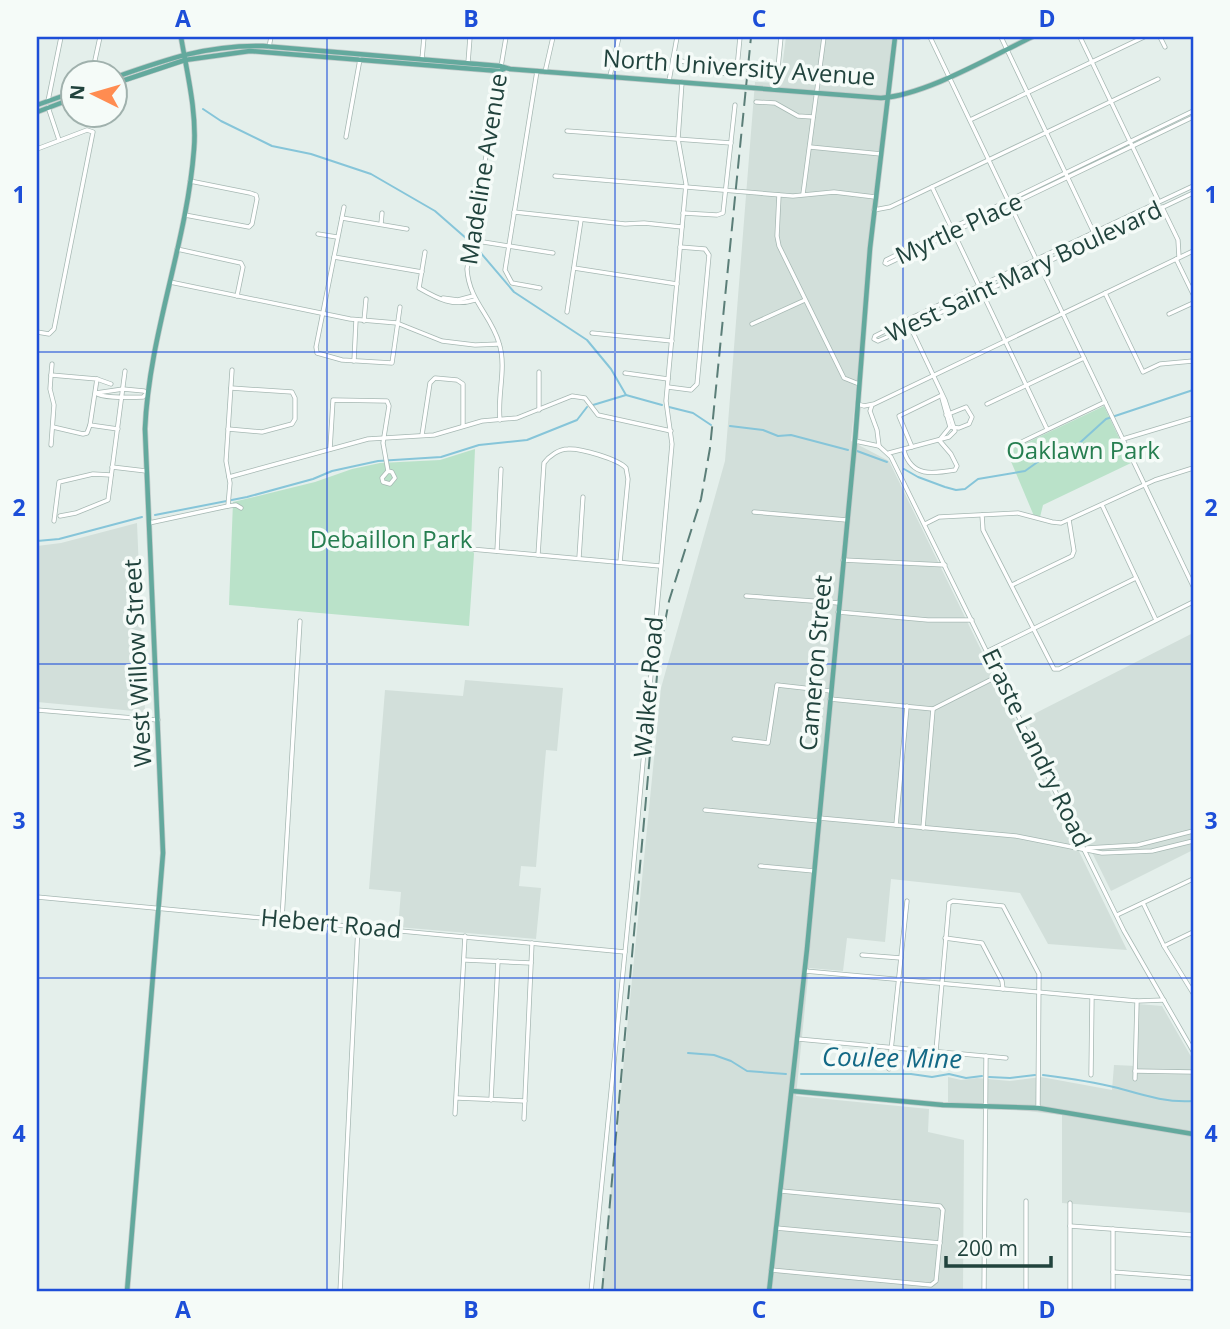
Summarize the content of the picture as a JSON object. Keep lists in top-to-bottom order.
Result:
{
  "streets": {
    "main road": ["North University Avenue", "West Willow Street", "Cameron Street"],
    "street": [
      "Madeline Avenue",
      "Myrtle Place",
      "West Saint Mary Boulevard",
      "Walker Road",
      "Eraste Landry Road",
      "Hebert Road"
    ]
  },
  "crossings": [
    ["North University Avenue", "Madeline Avenue"],
    ["North University Avenue", "West Willow Street"],
    ["North University Avenue", "Cameron Street"],
    ["North University Avenue", "Walker Road"],
    ["West Willow Street", "Hebert Road"],
    ["Cameron Street", "Eraste Landry Road"],
    ["Walker Road", "Hebert Road"]
  ],
  "water": ["Coulee Mine"],
  "parks": ["Oaklawn Park", "Debaillon Park"],
  "scale_bar": "200 m",
  "north": "left",
  "grid": {
    "columns": [
      "A",
      "B",
      "C",
      "D"
    ],
    "rows": [
      "1",
      "2",
      "3",
      "4"
    ]
  }
}
